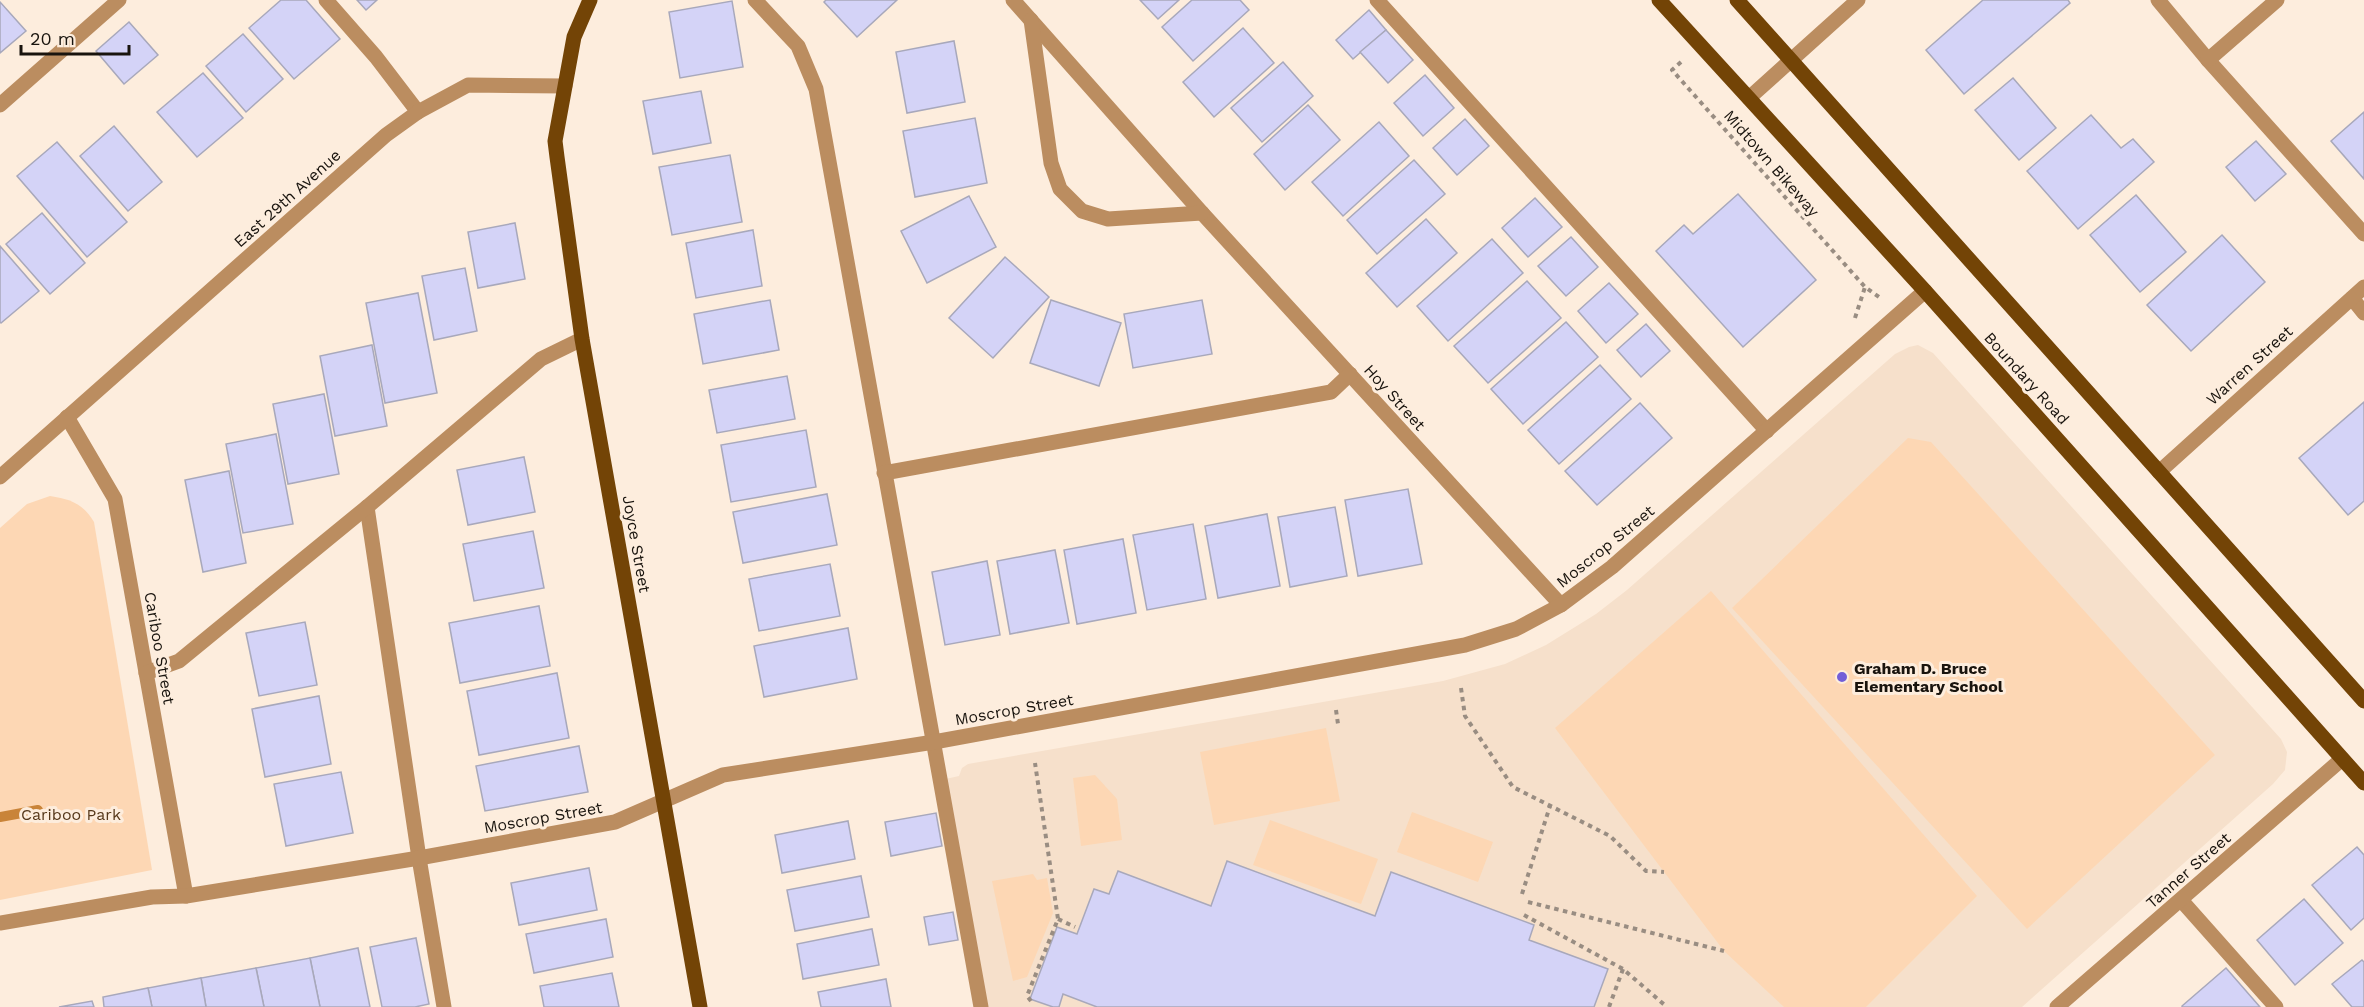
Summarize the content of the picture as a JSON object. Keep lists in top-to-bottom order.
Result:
{
  "streets": {
    "main road": ["Boundary Road", "Joyce Street"],
    "street": [
      "East 29th Avenue",
      "Warren Street",
      "Hoy Street",
      "Moscrop Street",
      "Cariboo Street",
      "Tanner Street"
    ],
    "path": ["Midtown Bikeway"]
  },
  "crossings": [
    ["East 29th Avenue", "Joyce Street"],
    ["East 29th Avenue", "Cariboo Street"],
    ["Boundary Road", "Moscrop Street"],
    ["Boundary Road", "Tanner Street"],
    ["Hoy Street", "Moscrop Street"],
    ["Joyce Street", "Moscrop Street"],
    ["Moscrop Street", "Cariboo Street"]
  ],
  "parks": ["Cariboo Park"],
  "places": ["Graham D. Bruce Elementary School"],
  "scale_bar": "20 m"
}
